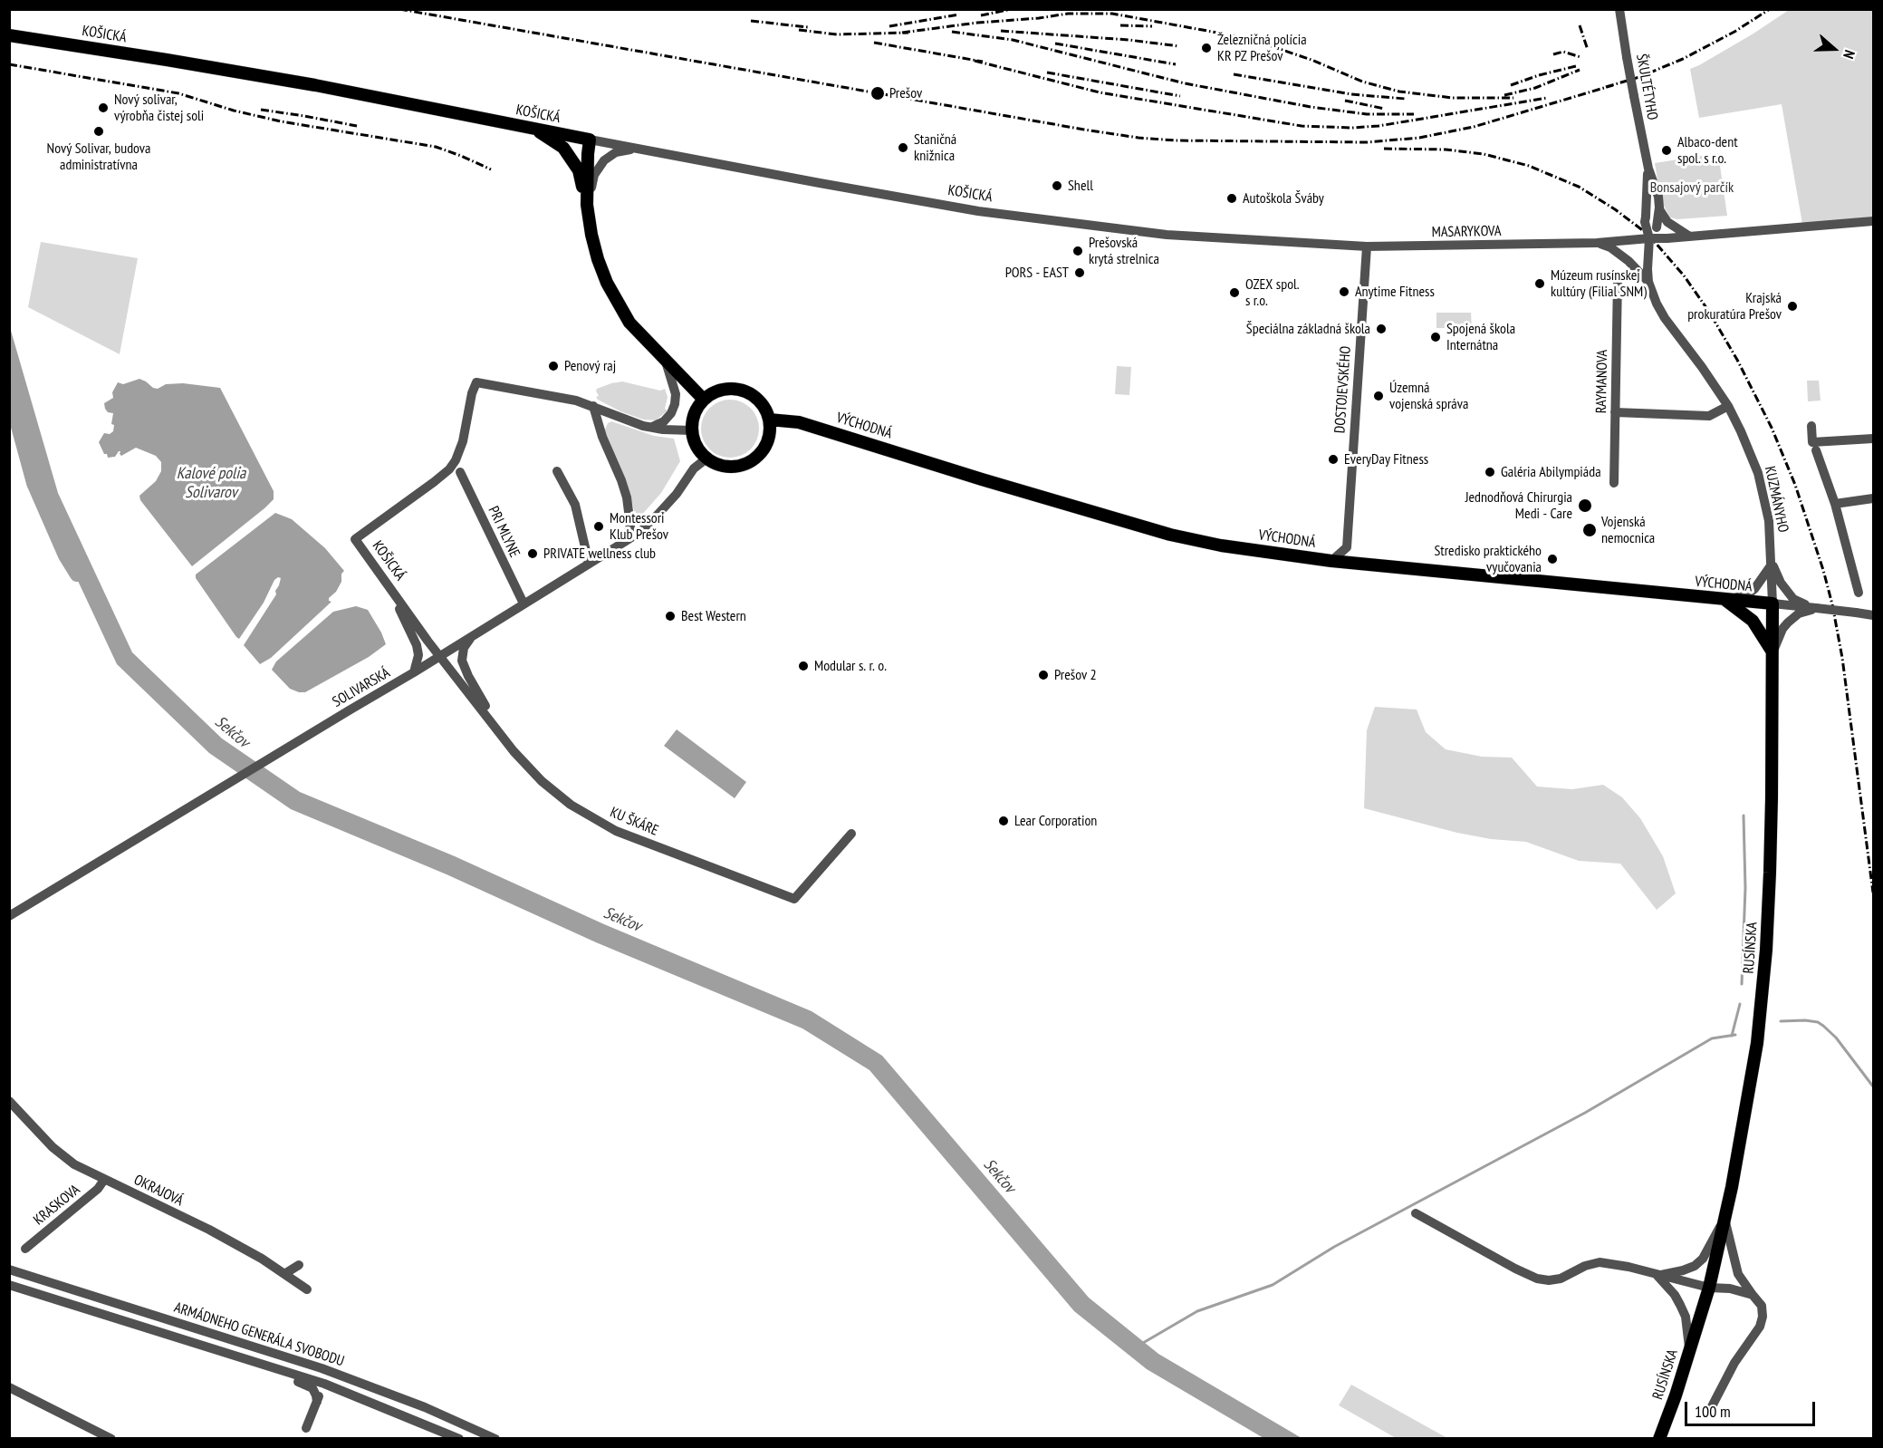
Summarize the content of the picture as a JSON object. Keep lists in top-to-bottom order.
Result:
{
  "streets": {
    "main road": ["KOŠICKÁ", "VÝCHODNÁ", "RUSÍNSKA"],
    "street": [
      "ŠKULTÉTYHO",
      "MASARYKOVA",
      "RAYMANOVA",
      "DOSTOJEVSKÉHO",
      "KUZMÁNYHO",
      "PRI MLYNE",
      "SOLIVARSKÁ",
      "KU ŠKÁRE",
      "OKRAJOVÁ",
      "KRASKOVA",
      "ARMÁDNEHO GENERÁLA SVOBODU"
    ]
  },
  "crossings": [
    ["KOŠICKÁ", "MASARYKOVA"],
    ["KOŠICKÁ", "SOLIVARSKÁ"],
    ["KOŠICKÁ", "KU ŠKÁRE"],
    ["ŠKULTÉTYHO", "MASARYKOVA"],
    ["ŠKULTÉTYHO", "KUZMÁNYHO"],
    ["MASARYKOVA", "DOSTOJEVSKÉHO"],
    ["MASARYKOVA", "KUZMÁNYHO"],
    ["VÝCHODNÁ", "KUZMÁNYHO"],
    ["VÝCHODNÁ", "SOLIVARSKÁ"],
    ["VÝCHODNÁ", "RUSÍNSKA"],
    ["KUZMÁNYHO", "RUSÍNSKA"],
    ["PRI MLYNE", "SOLIVARSKÁ"],
    ["SOLIVARSKÁ", "KU ŠKÁRE"],
    ["OKRAJOVÁ", "KRASKOVA"]
  ],
  "water": ["Kalové polia Solivarov", "Sekčov"],
  "parks": ["Bonsajový parčík"],
  "places": [
    "Železničná polícia KR PZ Prešov",
    "Prešov",
    "Nový solivar, výrobňa čistej soli",
    "Nový Solivar, budova administratívna",
    "Staničná knižnica",
    "Albaco-dent spol. s r.o.",
    "Shell",
    "Autoškola Šváby",
    "Prešovská krytá strelnica",
    "PORS - EAST",
    "Múzeum rusínskej kultúry (Filial SNM)",
    "Anytime Fitness",
    "OZEX spol. s r.o.",
    "Krajská prokuratúra Prešov",
    "Špeciálna základná škola",
    "Spojená škola Internátna",
    "Penový raj",
    "Územná vojenská správa",
    "EveryDay Fitness",
    "Galéria Abilympiáda",
    "Jednodňová Chirurgia Medi - Care",
    "Montessori Klub Prešov",
    "Vojenská nemocnica",
    "PRIVATE wellness club",
    "Stredisko praktického vyučovania",
    "Best Western",
    "Modular s. r. o.",
    "Prešov 2",
    "Lear Corporation"
  ],
  "scale_bar": "100 m",
  "north": "right"
}
